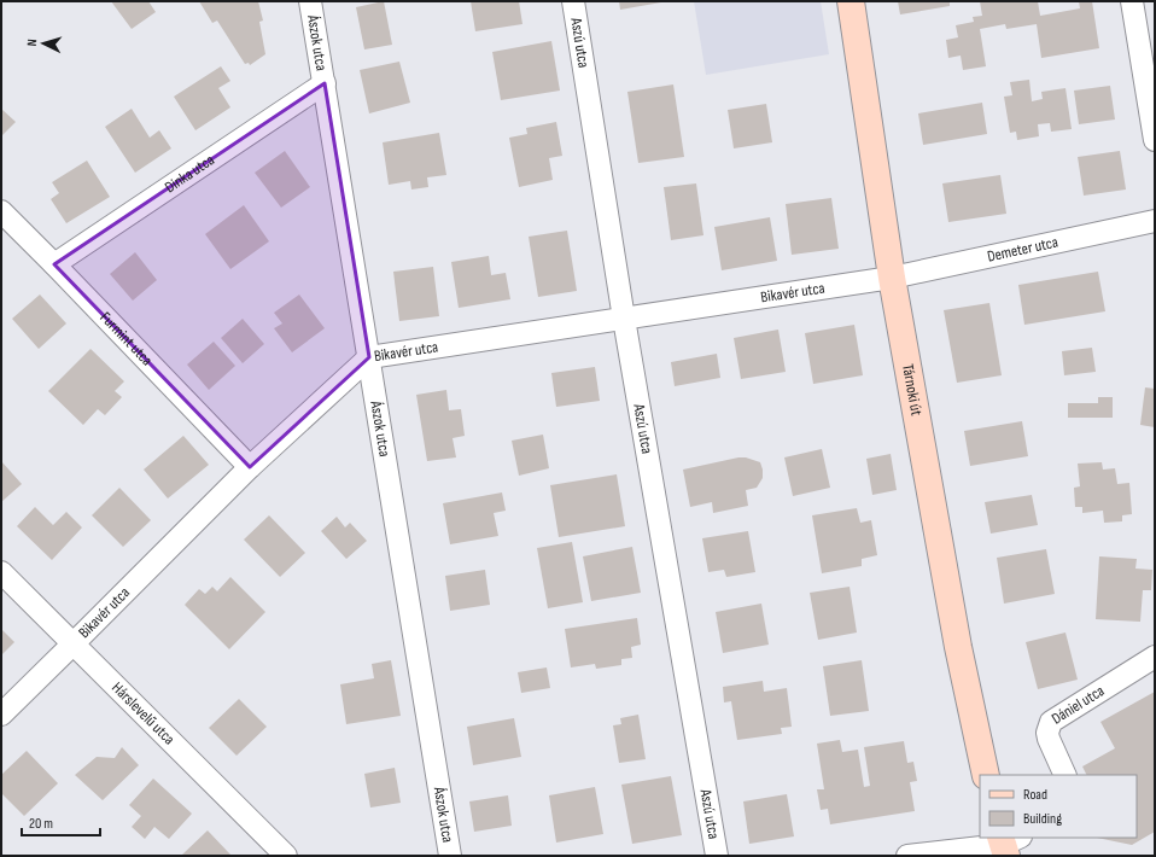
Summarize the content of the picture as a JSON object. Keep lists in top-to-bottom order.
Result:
{
  "streets": {
    "street": [
      "Ászok utca",
      "Aszú utca",
      "Dinka utca",
      "Demeter utca",
      "Bikavér utca",
      "Furmint utca",
      "Tárnoki út",
      "Dániel utca",
      "Hárslevelű utca"
    ]
  },
  "crossings": [
    ["Ászok utca", "Dinka utca"],
    ["Ászok utca", "Bikavér utca"],
    ["Aszú utca", "Bikavér utca"],
    ["Dinka utca", "Furmint utca"],
    ["Demeter utca", "Bikavér utca"],
    ["Demeter utca", "Tárnoki út"],
    ["Bikavér utca", "Furmint utca"],
    ["Bikavér utca", "Tárnoki út"],
    ["Bikavér utca", "Hárslevelű utca"]
  ],
  "legend": ["Road", "Building"],
  "scale_bar": "20 m",
  "north": "left"
}
